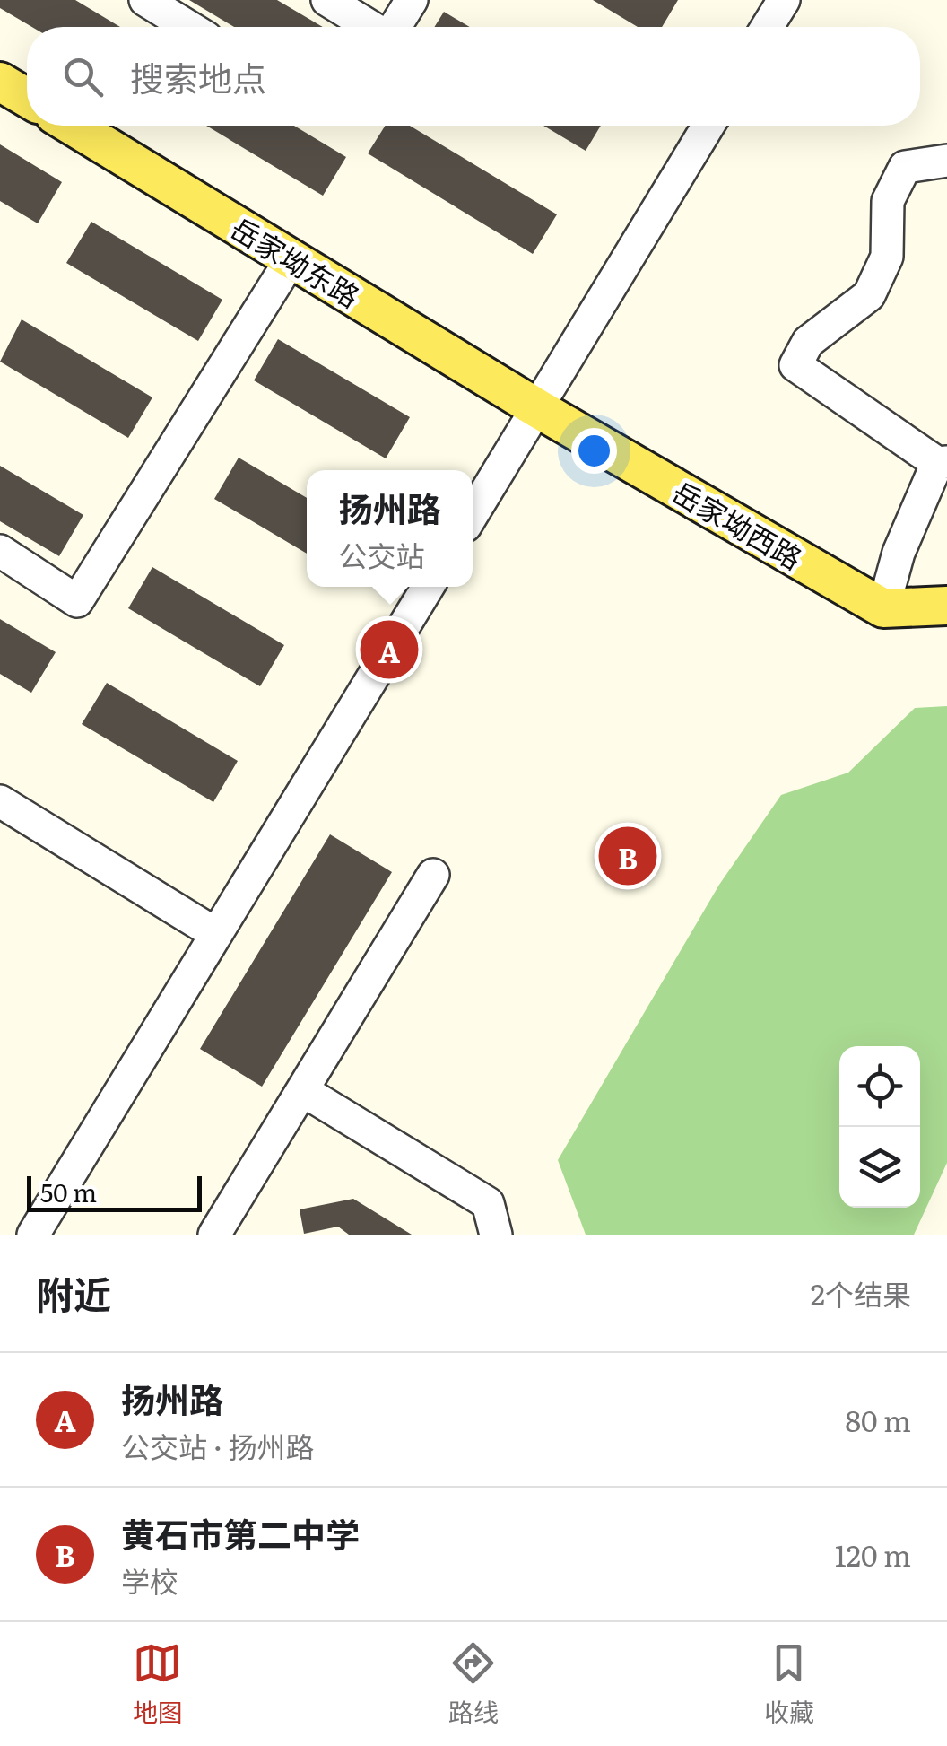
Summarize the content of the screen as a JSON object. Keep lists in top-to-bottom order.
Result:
{
  "streets": {
    "main road": ["岳家坳东路", "岳家坳西路"]
  },
  "crossings": [
    ["岳家坳东路", "岳家坳西路"]
  ],
  "scale_bar": "50 m",
  "page": {
    "search": "搜索地点",
    "popup": ["扬州路", "公交站"],
    "pins": ["A", "B"],
    "scale": "50 m",
    "heading": ["附近", "2个结果"],
    "list": [
      {
        "mark": "A",
        "name": "扬州路",
        "note": "公交站 · 扬州路",
        "value": "80 m"
      },
      {
        "mark": "B",
        "name": "黄石市第二中学",
        "note": "学校",
        "value": "120 m"
      }
    ],
    "nav": ["地图", "路线", "收藏"]
  }
}
